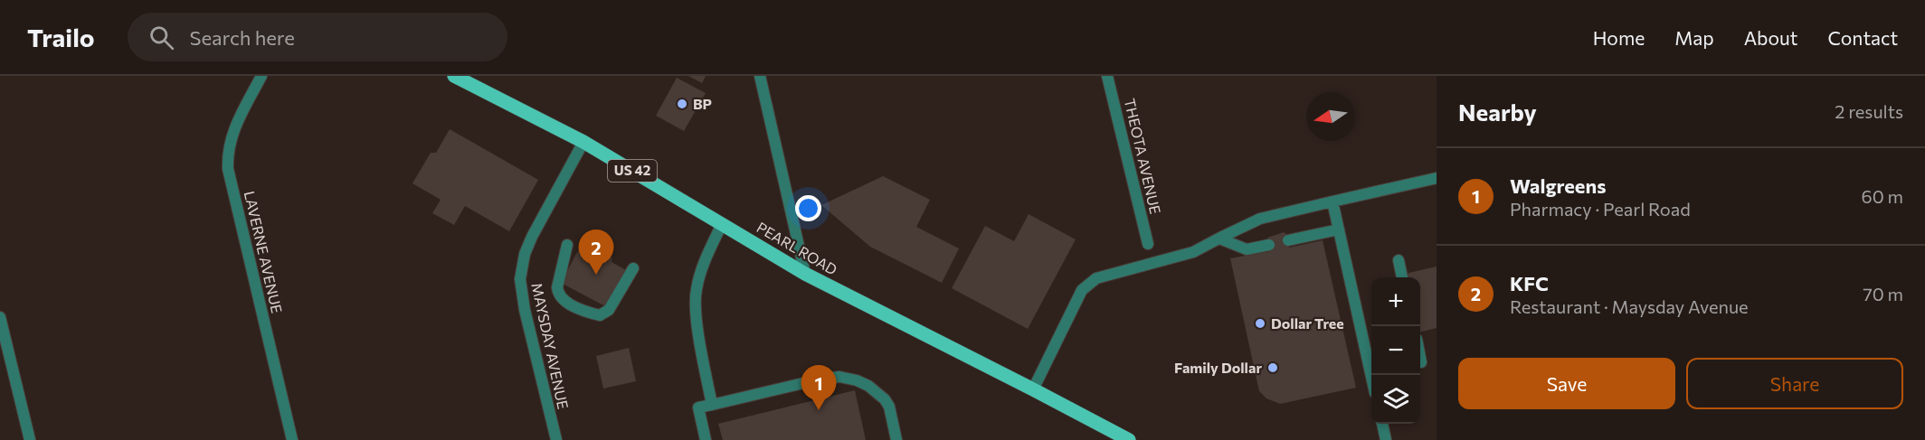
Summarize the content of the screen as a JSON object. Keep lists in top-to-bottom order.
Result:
{
  "streets": {
    "main road": ["US 42", "PEARL ROAD"],
    "street": ["THEOTA AVENUE", "LAVERNE AVENUE", "MAYSDAY AVENUE"]
  },
  "crossings": [
    ["PEARL ROAD", "MAYSDAY AVENUE"]
  ],
  "places": ["BP", "Dollar Tree", "Family Dollar"],
  "north": "left",
  "page": {
    "header": "Trailo",
    "search": "Search here",
    "nav": [
      "Home",
      "Map",
      "About",
      "Contact"
    ],
    "heading": ["Nearby", "2 results"],
    "list": [
      {
        "mark": "1",
        "name": "Walgreens",
        "note": "Pharmacy · Pearl Road",
        "value": "60 m"
      },
      {
        "mark": "2",
        "name": "KFC",
        "note": "Restaurant · Maysday Avenue",
        "value": "70 m"
      }
    ],
    "pins": ["2", "1"],
    "map_buttons": ["+", "−"],
    "buttons": ["Save", "Share"]
  }
}
